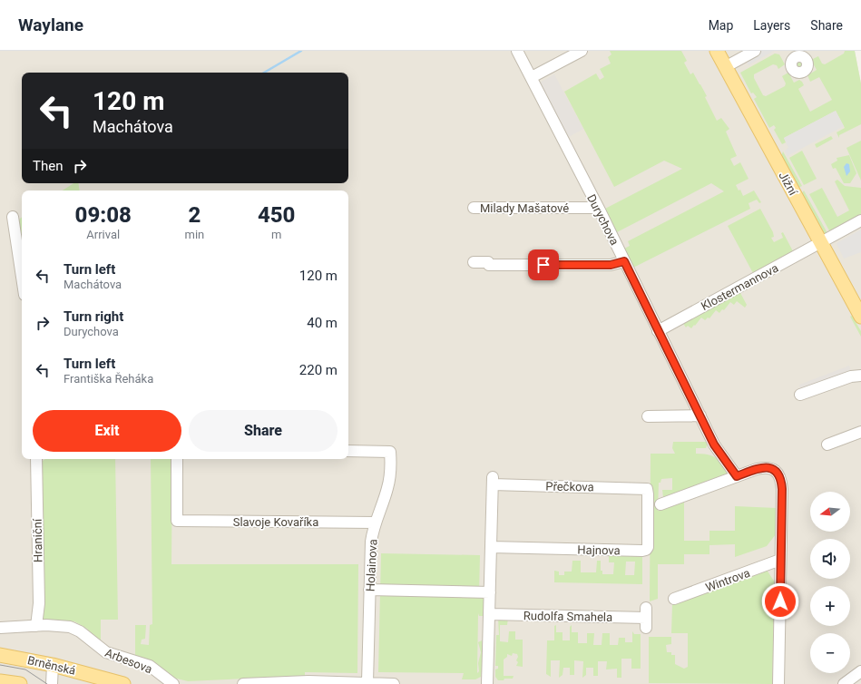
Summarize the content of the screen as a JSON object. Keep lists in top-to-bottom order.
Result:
{
  "streets": {
    "main road": ["Jižní", "Brněnská"],
    "street": [
      "Milady Mašatové",
      "Durychova",
      "Klostermannova",
      "Přečkova",
      "Slavoje Kovaříka",
      "Hraniční",
      "Hajnova",
      "Holainova",
      "Wintrova",
      "Rudolfa Smahela",
      "Arbesova"
    ]
  },
  "crossings": [
    ["Jižní", "Klostermannova"],
    ["Milady Mašatové", "Durychova"],
    ["Durychova", "Klostermannova"],
    ["Přečkova", "Hajnova"],
    ["Slavoje Kovaříka", "Holainova"],
    ["Hraniční", "Arbesova"]
  ],
  "north": "left",
  "page": {
    "header": "Waylane",
    "nav": ["Map", "Layers", "Share"],
    "turn": ["120 m", "Machátova"],
    "then": "Then",
    "eta": [
      "09:08",
      "Arrival",
      "2",
      "min",
      "450",
      "m"
    ],
    "list": [
      {
        "name": "Turn left",
        "note": "Machátova",
        "value": "120 m"
      },
      {
        "name": "Turn right",
        "note": "Durychova",
        "value": "40 m"
      },
      {
        "name": "Turn left",
        "note": "Františka Řeháka",
        "value": "220 m"
      }
    ],
    "buttons": ["Exit", "Share"],
    "map_buttons": ["+", "−"]
  }
}
